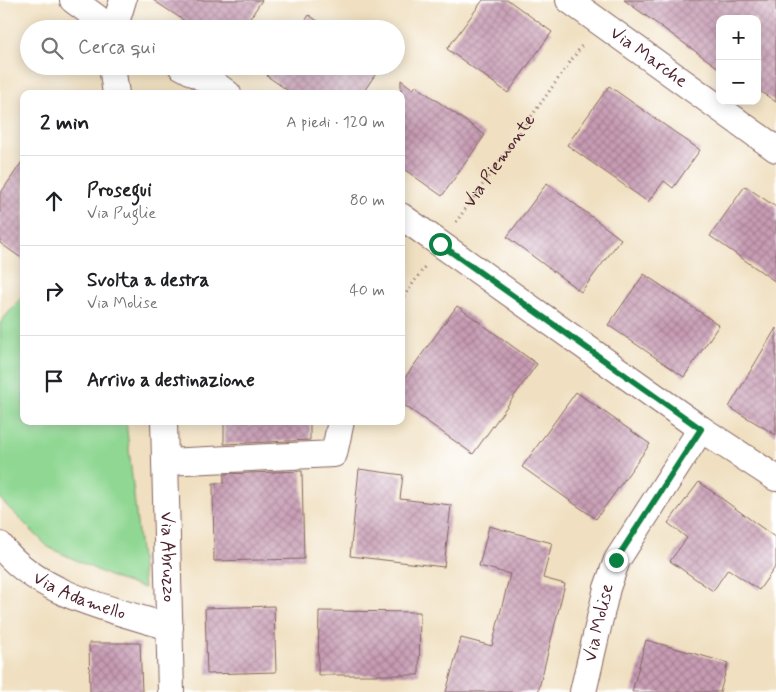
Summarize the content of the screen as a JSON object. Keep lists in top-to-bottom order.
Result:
{
  "streets": {
    "street": [
      "Via Marche",
      "Via Abruzzo",
      "Via Adamello",
      "Via Molise"
    ],
    "path": ["Via Piemonte"]
  },
  "crossings": [
    ["Via Marche", "Via Piemonte"],
    ["Via Abruzzo", "Via Adamello"]
  ],
  "page": {
    "map_buttons": ["+", "−"],
    "search": "Cerca qui",
    "heading": ["2 min", "A piedi · 120 m"],
    "list": [
      ["Prosegui", "Via Puglie", "80 m"],
      ["Svolta a destra", "Via Molise", "40 m"],
      "Arrivo a destinazione"
    ]
  }
}
